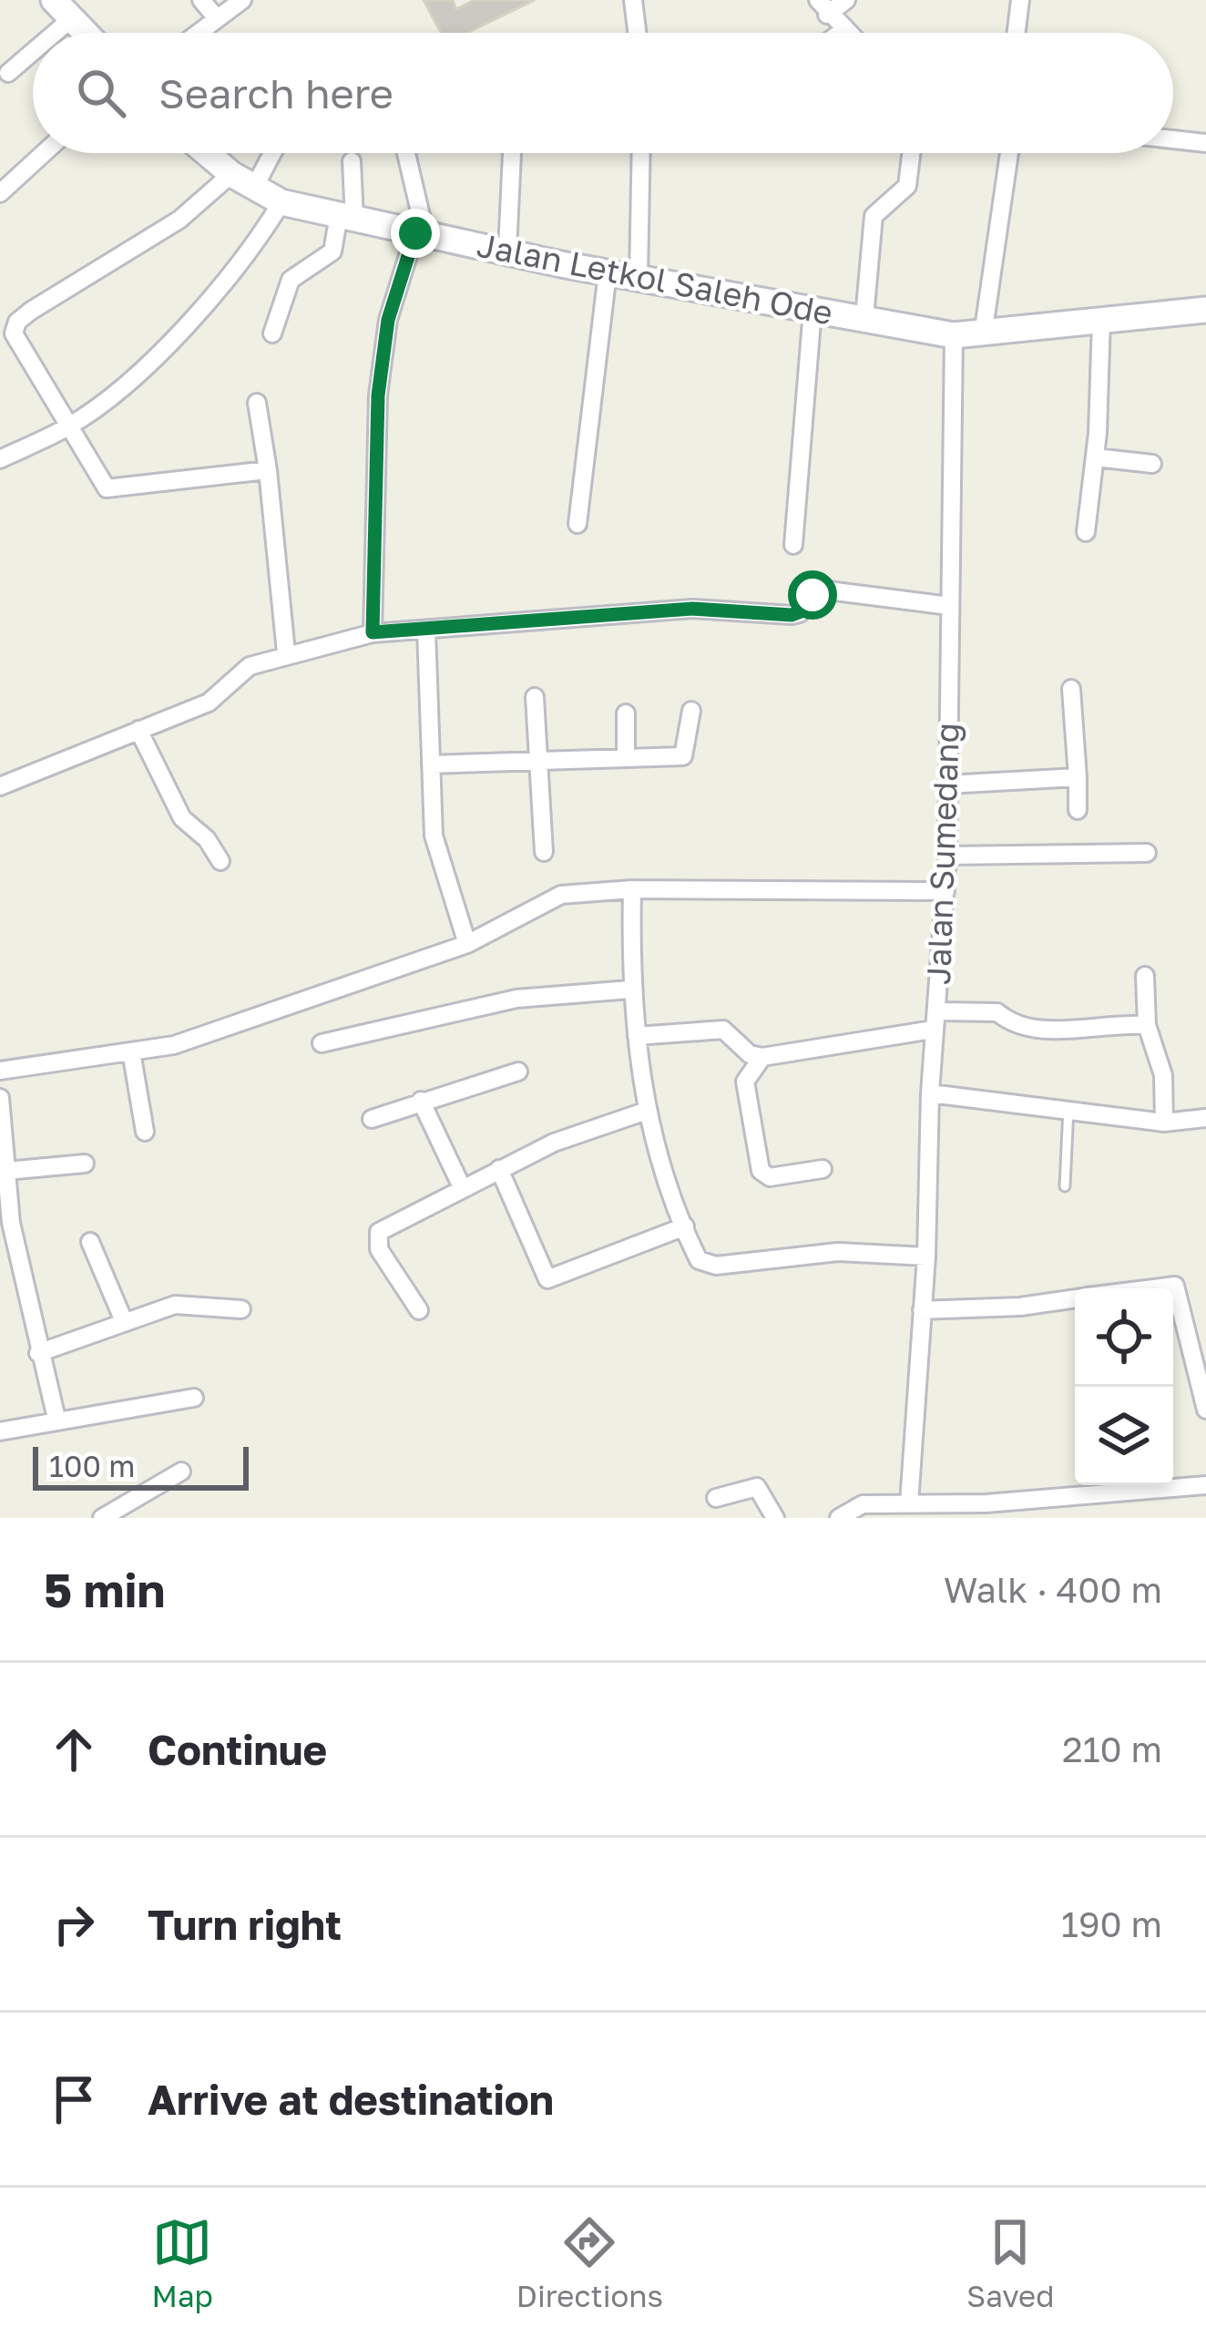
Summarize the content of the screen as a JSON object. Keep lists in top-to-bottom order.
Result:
{
  "streets": {
    "street": ["Jalan Letkol Saleh Ode", "Jalan Sumedang"]
  },
  "crossings": [
    ["Jalan Letkol Saleh Ode", "Jalan Sumedang"]
  ],
  "scale_bar": "100 m",
  "page": {
    "search": "Search here",
    "scale": "100 m",
    "heading": ["5 min", "Walk · 400 m"],
    "list": [
      ["Continue", "210 m"],
      ["Turn right", "190 m"],
      "Arrive at destination"
    ],
    "nav": ["Map", "Directions", "Saved"]
  }
}
